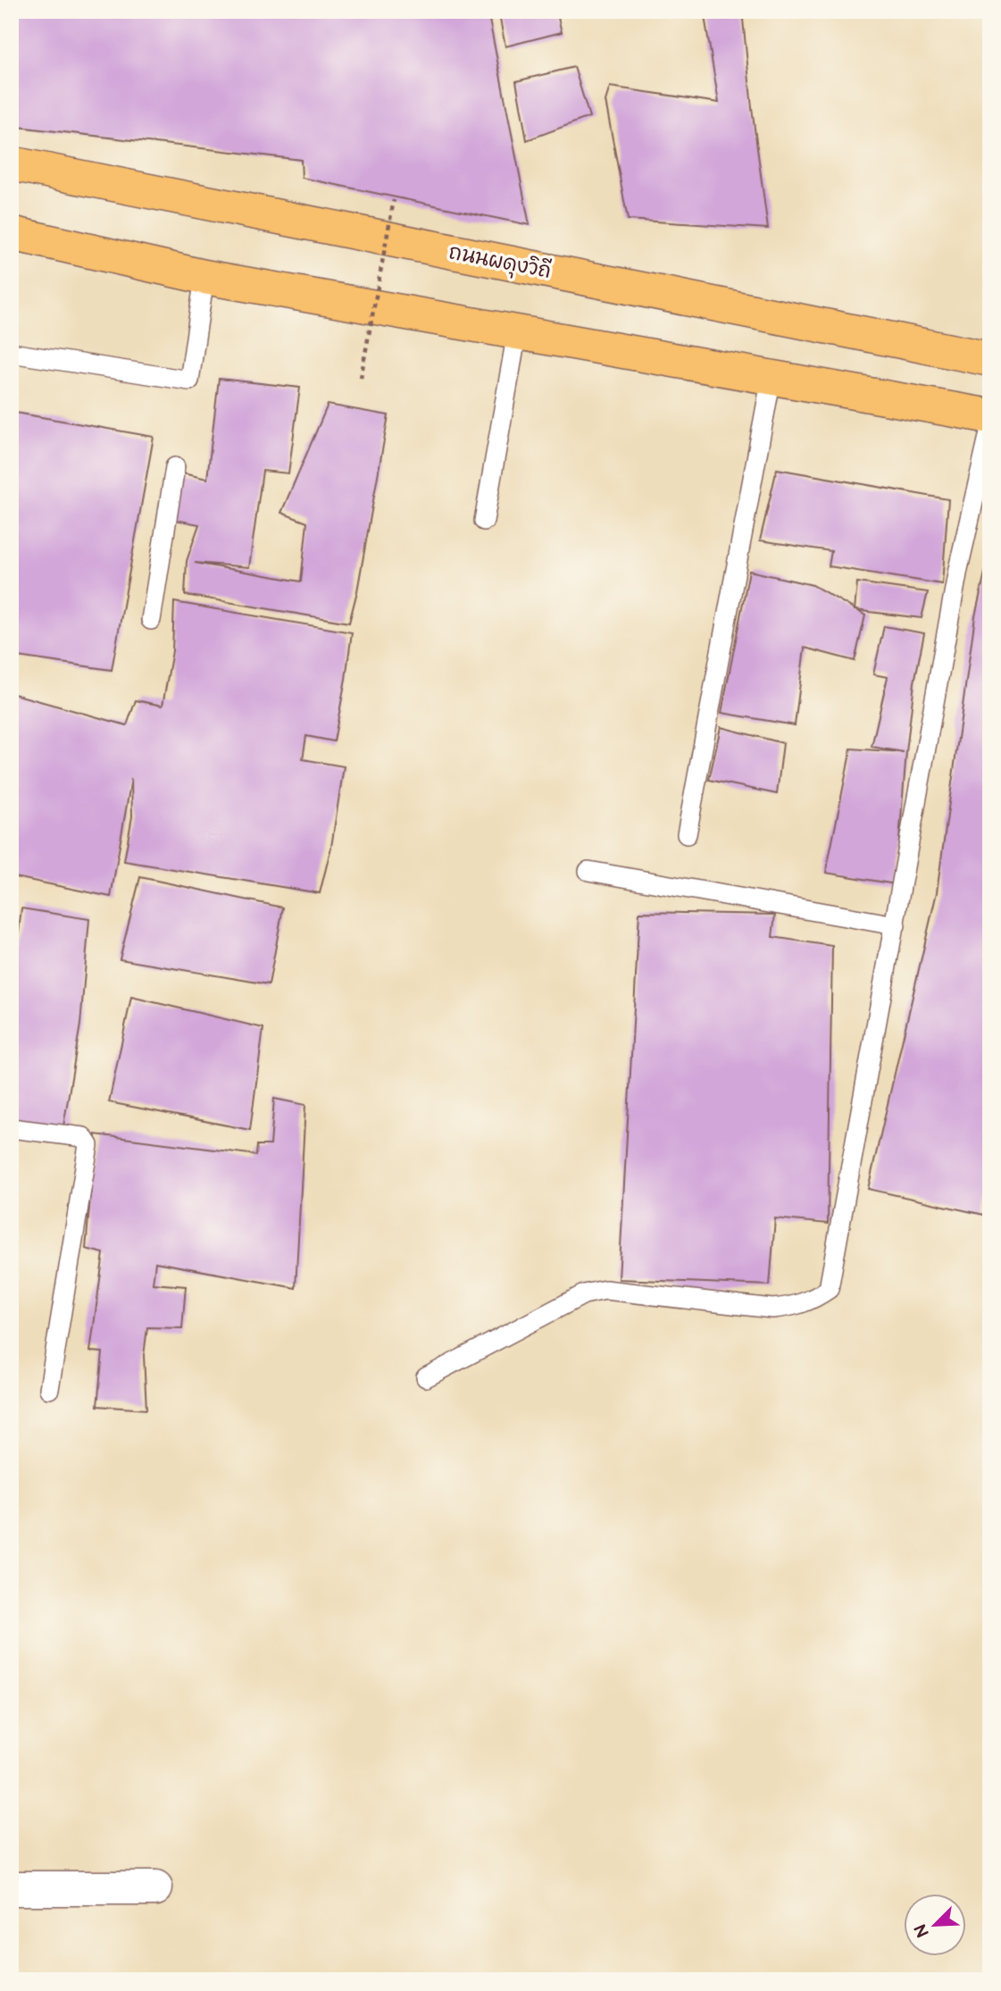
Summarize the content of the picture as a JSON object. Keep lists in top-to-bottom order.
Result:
{
  "streets": {
    "main road": ["ถนนผดุงวิถี"]
  },
  "north": "bottom left"
}
